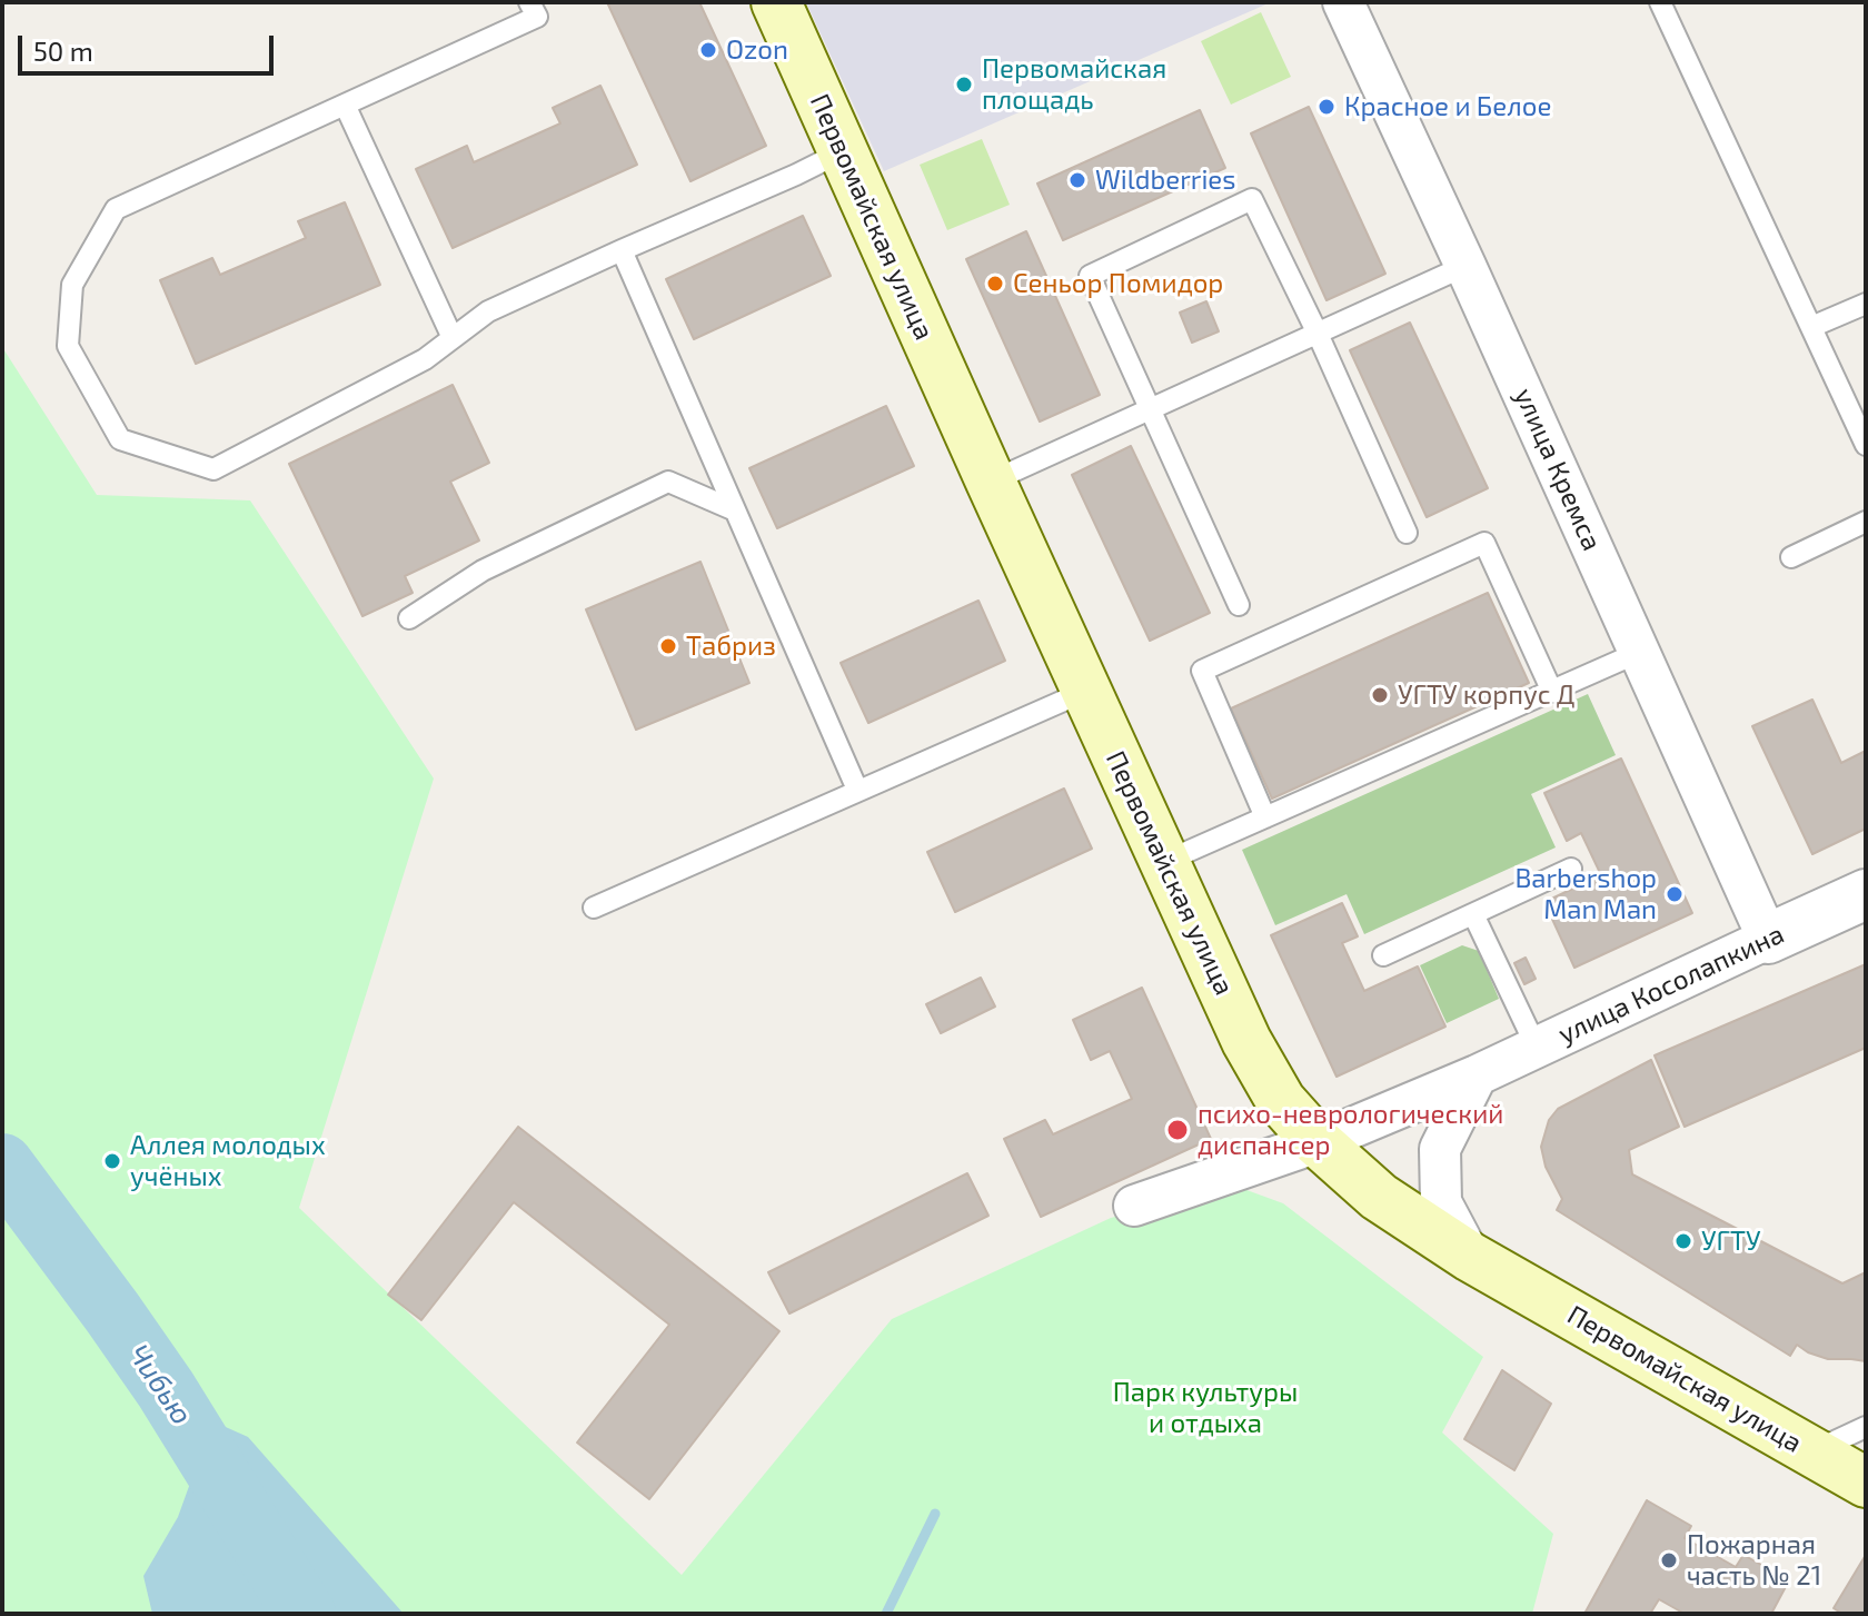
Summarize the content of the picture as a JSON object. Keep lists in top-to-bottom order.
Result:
{
  "streets": {
    "main road": ["Первомайская улица"],
    "street": ["улица Кремса", "улица Косолапкина"]
  },
  "crossings": [
    ["Первомайская улица", "улица Косолапкина"],
    ["улица Кремса", "улица Косолапкина"]
  ],
  "water": ["Чибью"],
  "parks": ["Парк культуры и отдыха"],
  "places": [
    "Ozon",
    "Первомайская площадь",
    "Красное и Белое",
    "Wildberries",
    "Сеньор Помидор",
    "Табриз",
    "УГТУ корпус Д",
    "Barbershop Man Man",
    "психо-неврологический диспансер",
    "Аллея молодых учёных",
    "УГТУ",
    "Пожарная часть № 21"
  ],
  "scale_bar": "50 m"
}
